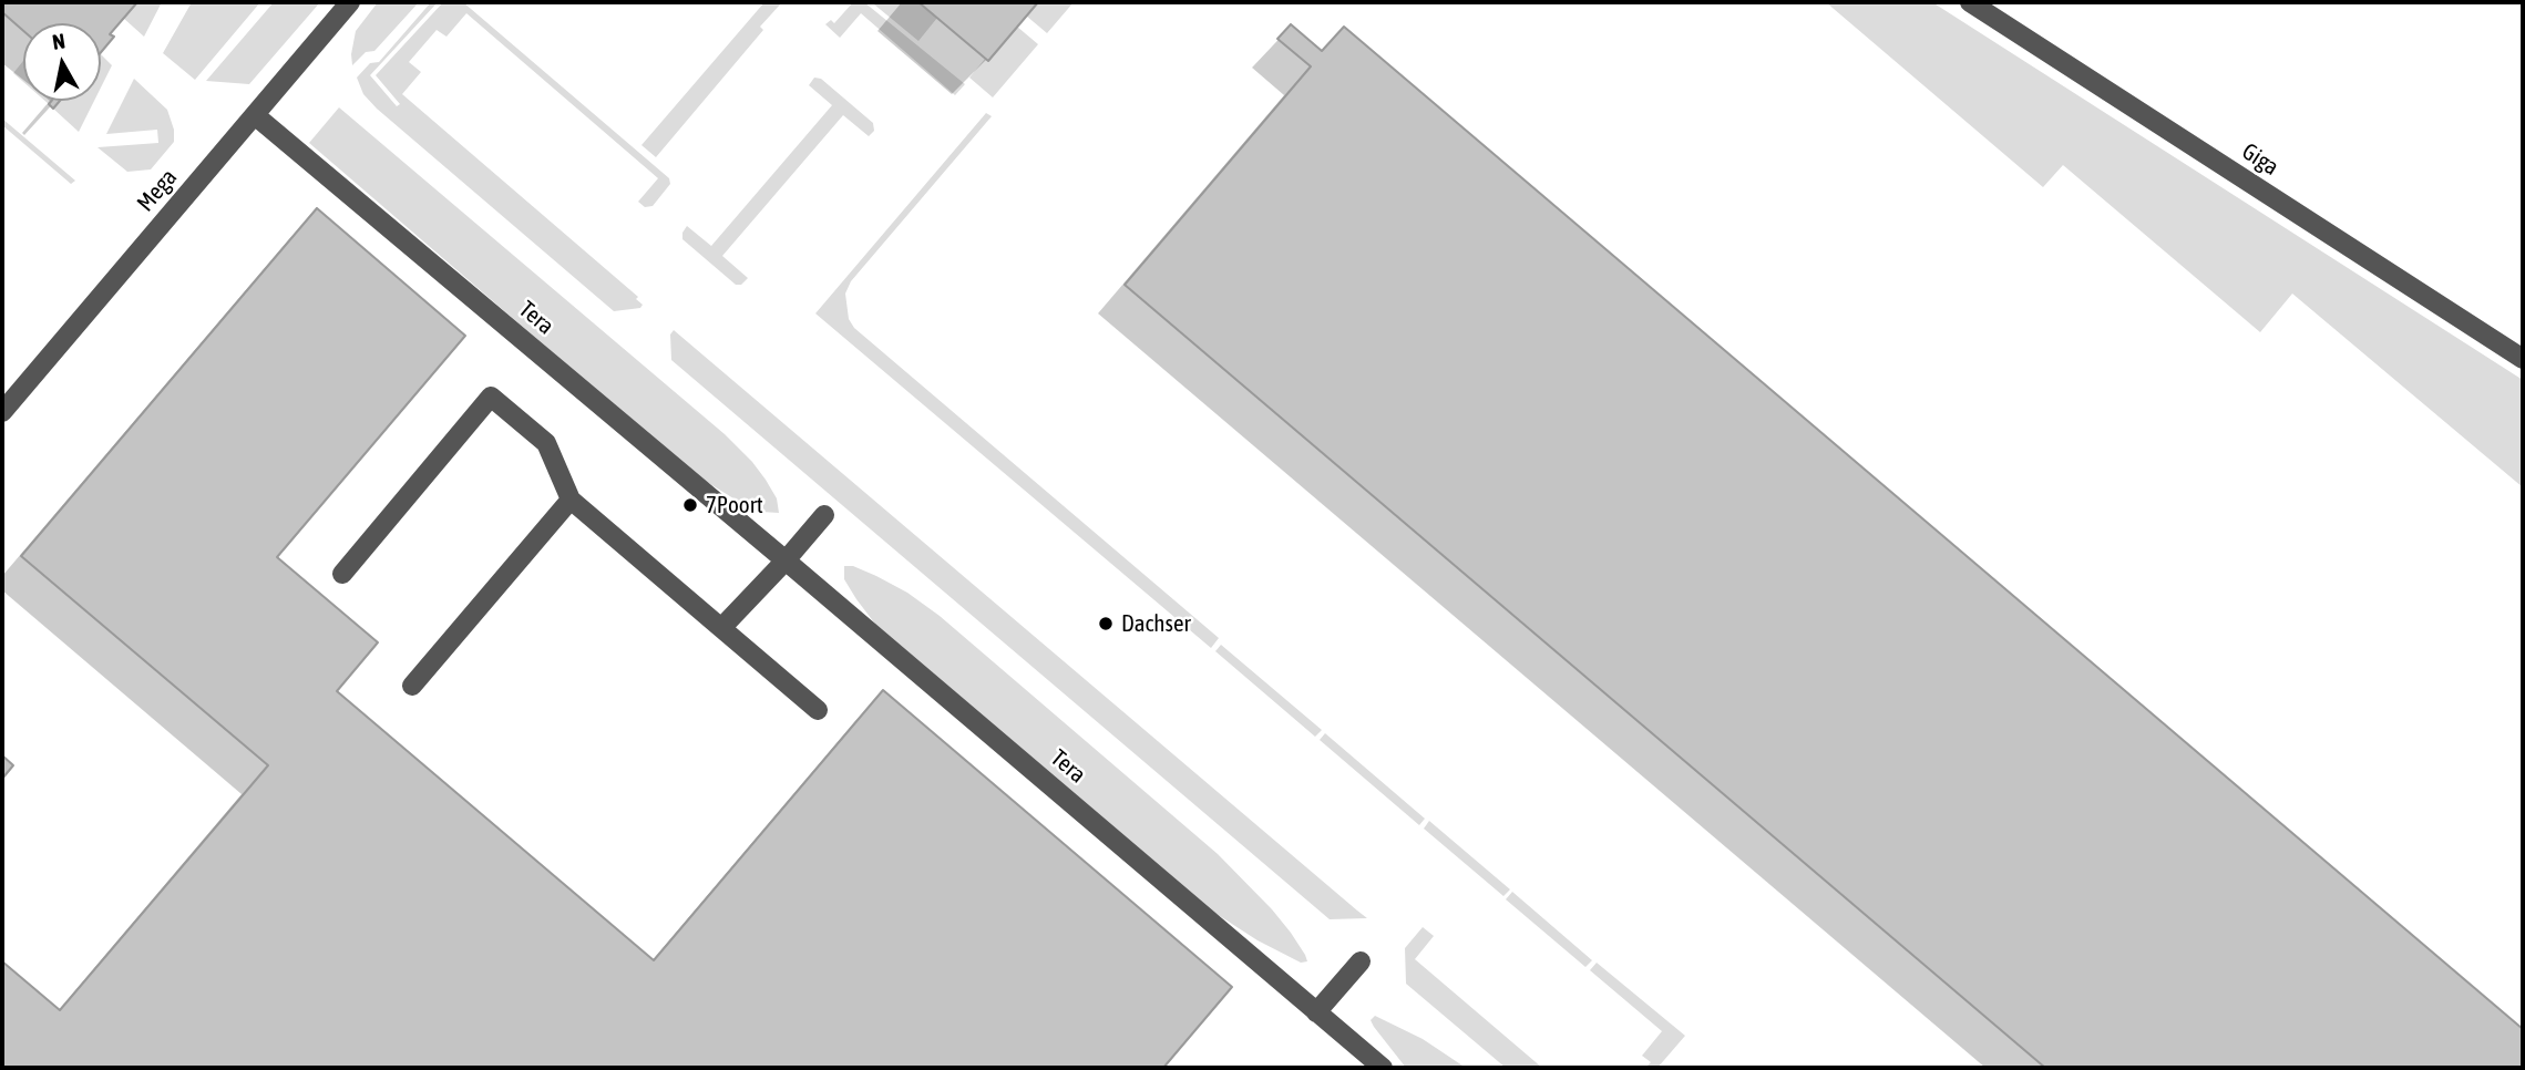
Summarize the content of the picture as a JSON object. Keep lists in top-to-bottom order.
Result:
{
  "streets": {
    "street": ["Giga", "Mega", "Tera"]
  },
  "crossings": [
    ["Mega", "Tera"]
  ],
  "places": ["7Poort", "Dachser"],
  "north": "top"
}
